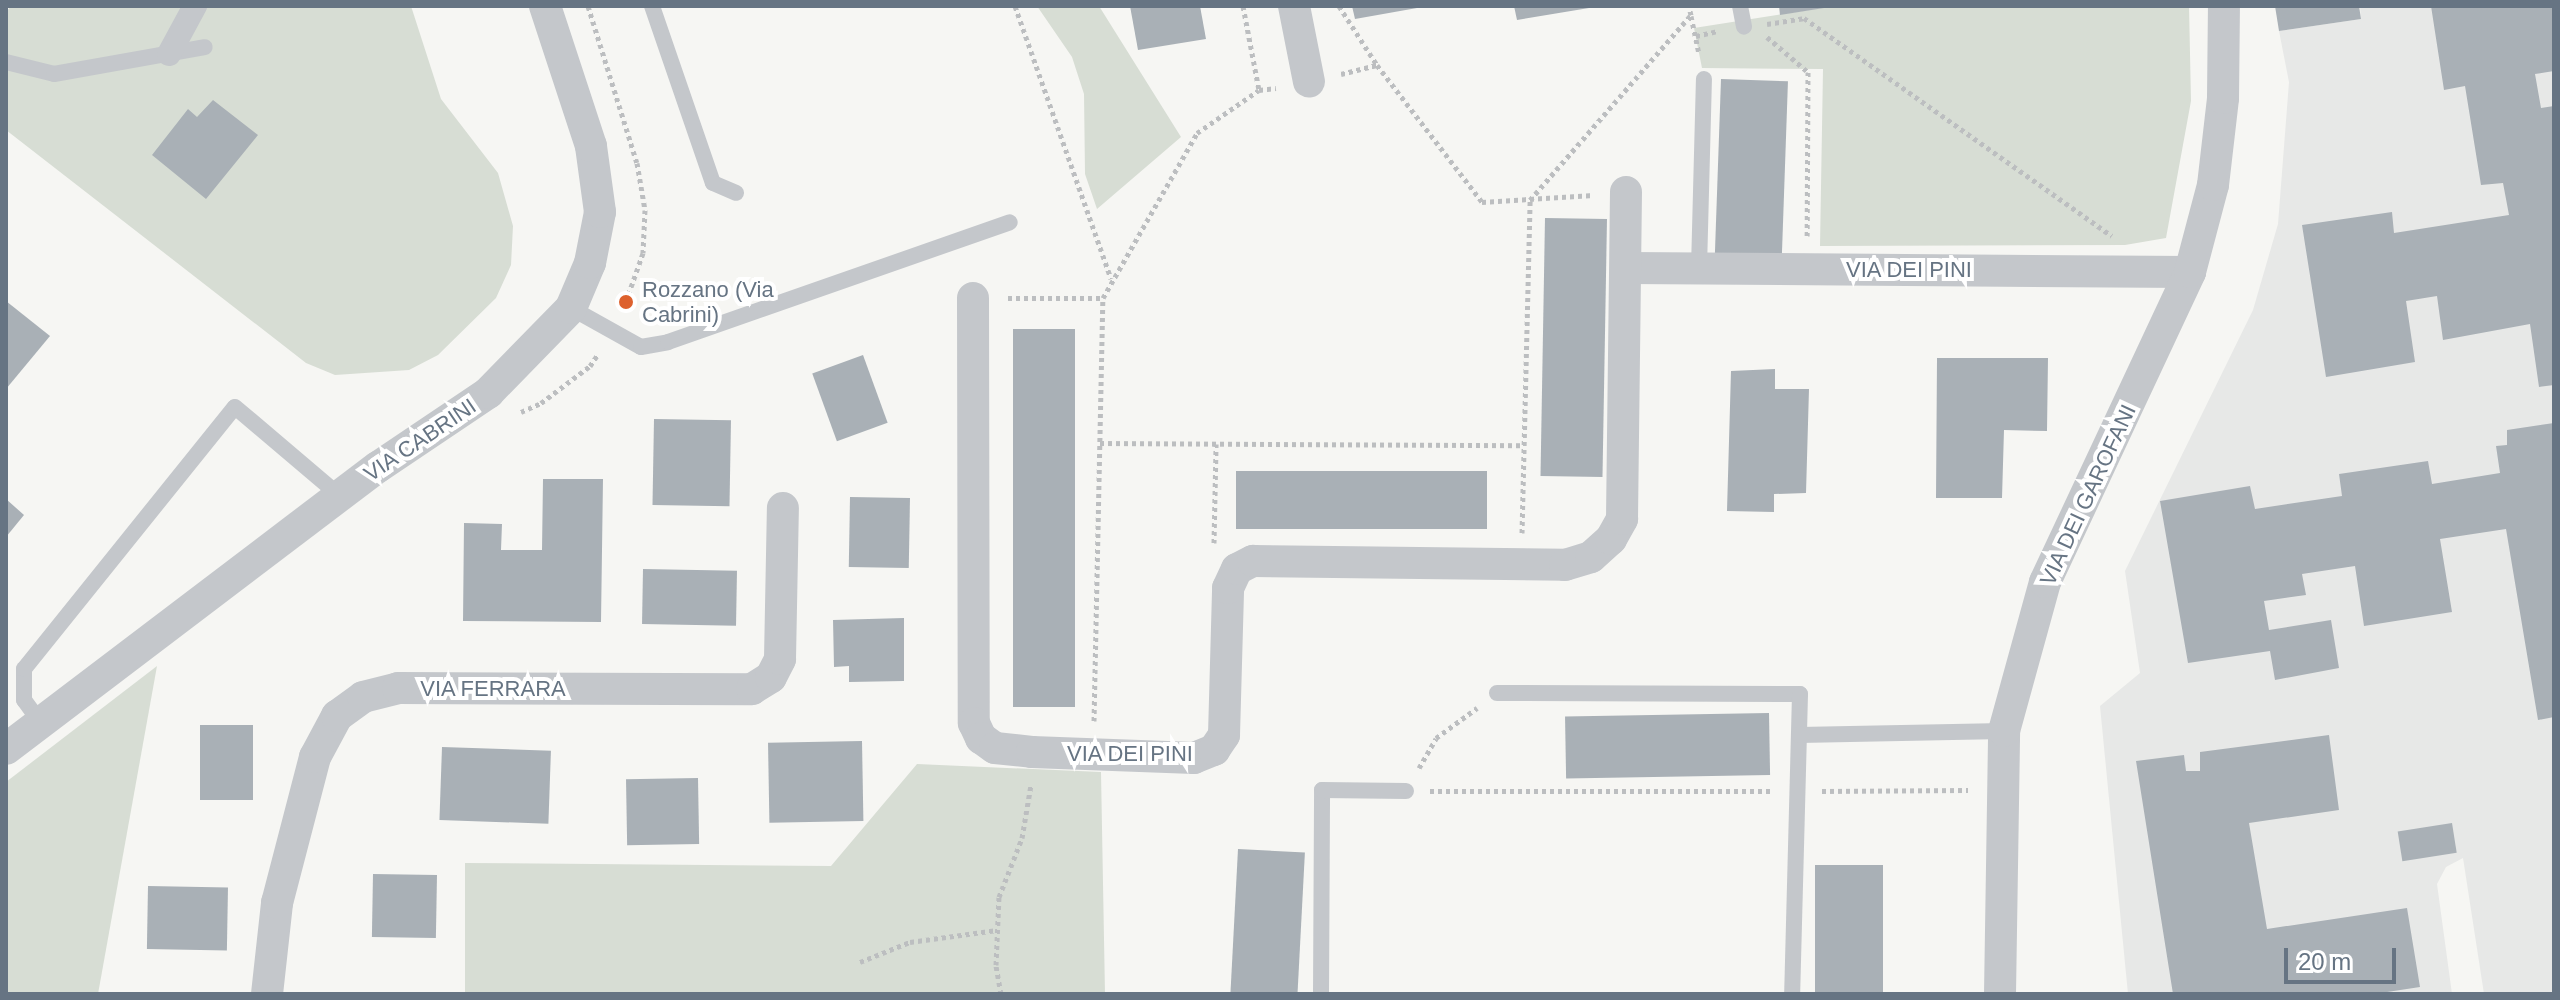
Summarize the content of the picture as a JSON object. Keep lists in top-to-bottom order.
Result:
{
  "streets": {
    "street": [
      "VIA DEI PINI",
      "VIA CABRINI",
      "VIA DEI GAROFANI",
      "VIA FERRARA"
    ]
  },
  "crossings": [
    ["VIA DEI PINI", "VIA DEI GAROFANI"]
  ],
  "places": ["Rozzano (Via Cabrini)"],
  "scale_bar": "20 m"
}
